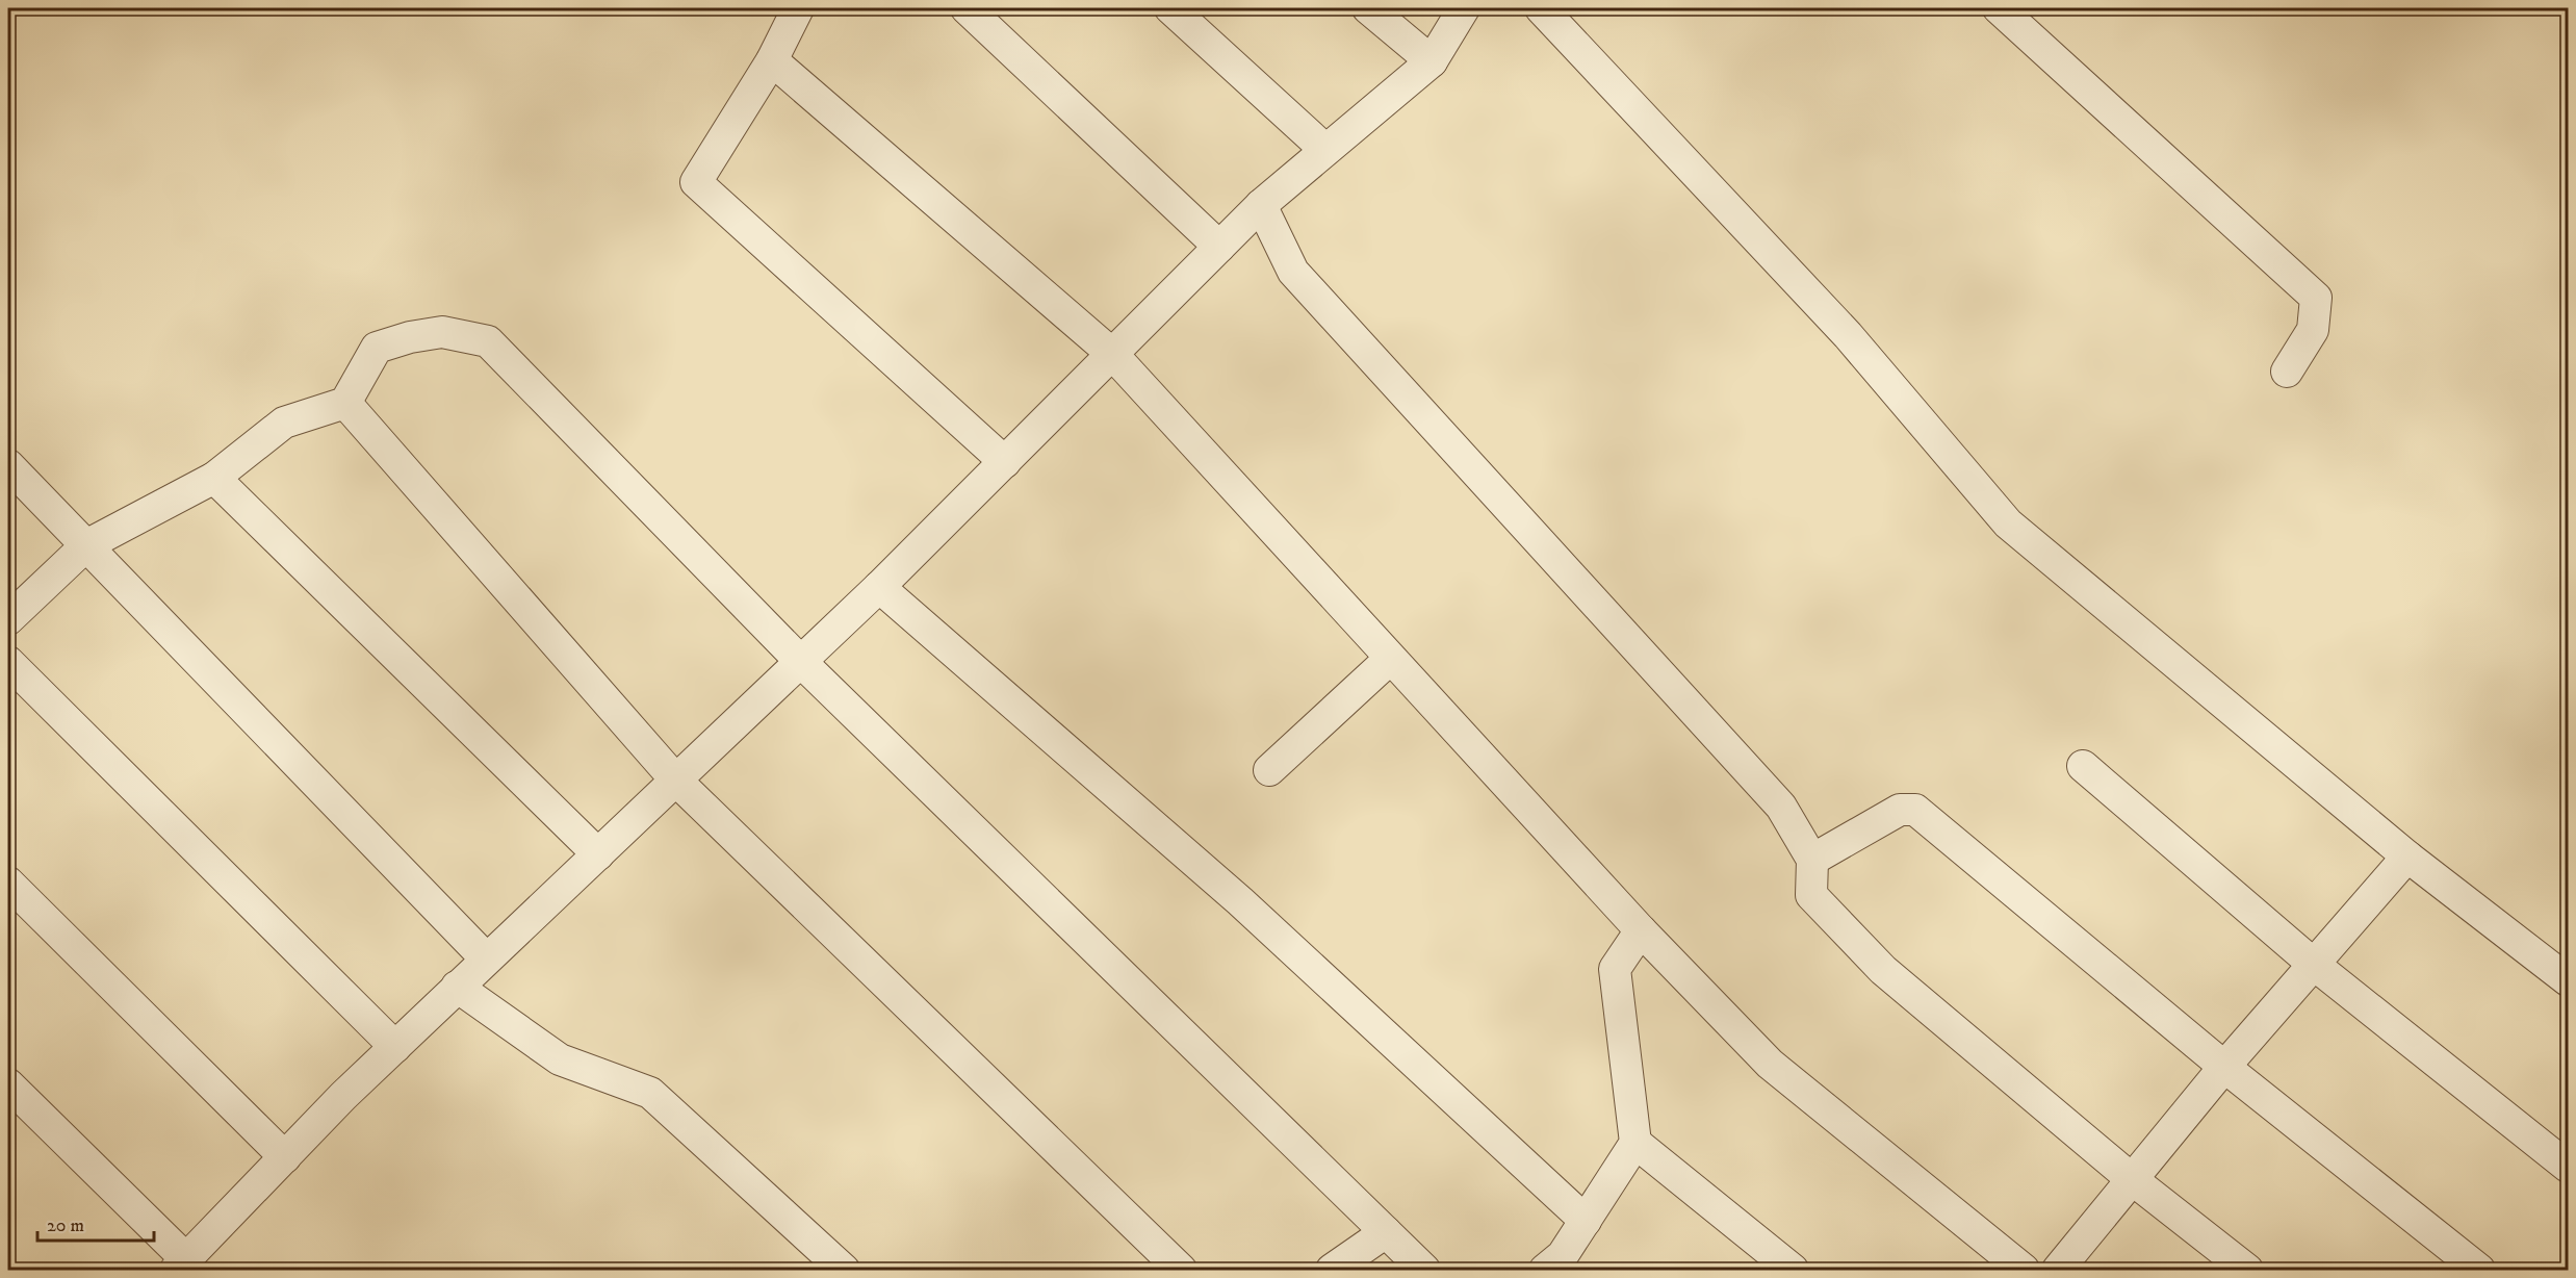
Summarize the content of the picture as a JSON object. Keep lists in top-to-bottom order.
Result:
{
  "scale_bar": "20 m"
}
